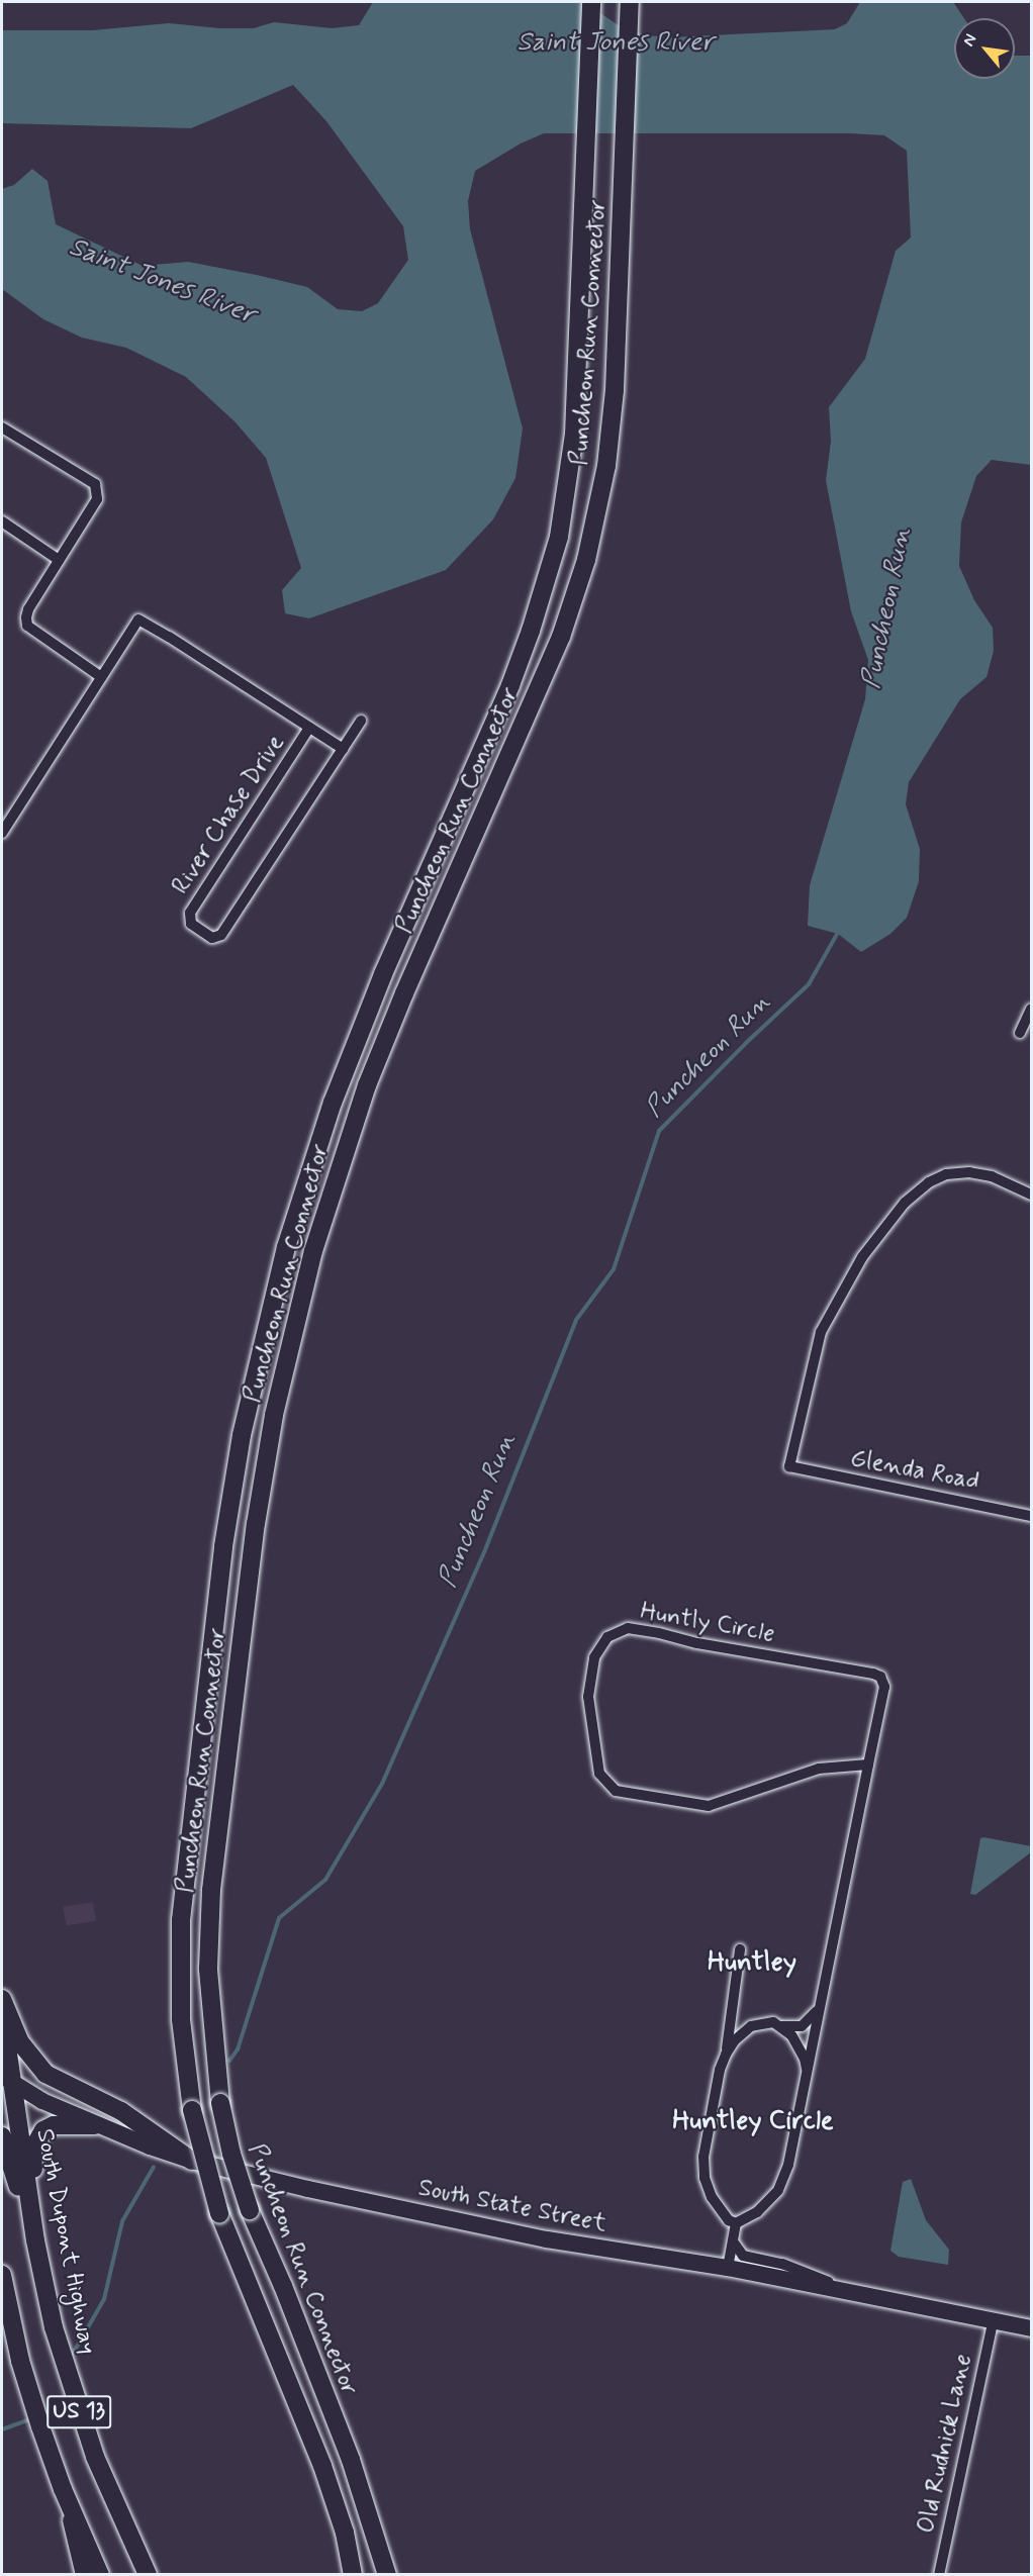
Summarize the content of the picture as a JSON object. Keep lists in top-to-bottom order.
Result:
{
  "streets": {
    "highway": ["Puncheon Run Connector", "South Dupont Highway", "US 13"],
    "main road": ["South State Street"],
    "street": [
      "River Chase Drive",
      "Glenda Road",
      "Huntly Circle",
      "Old Rudnick Lane"
    ]
  },
  "crossings": [
    ["South State Street", "South Dupont Highway"],
    ["South State Street", "Old Rudnick Lane"]
  ],
  "districts": ["Huntley", "Huntley Circle"],
  "water": ["Saint Jones River", "Puncheon Run"],
  "north": "top left"
}
